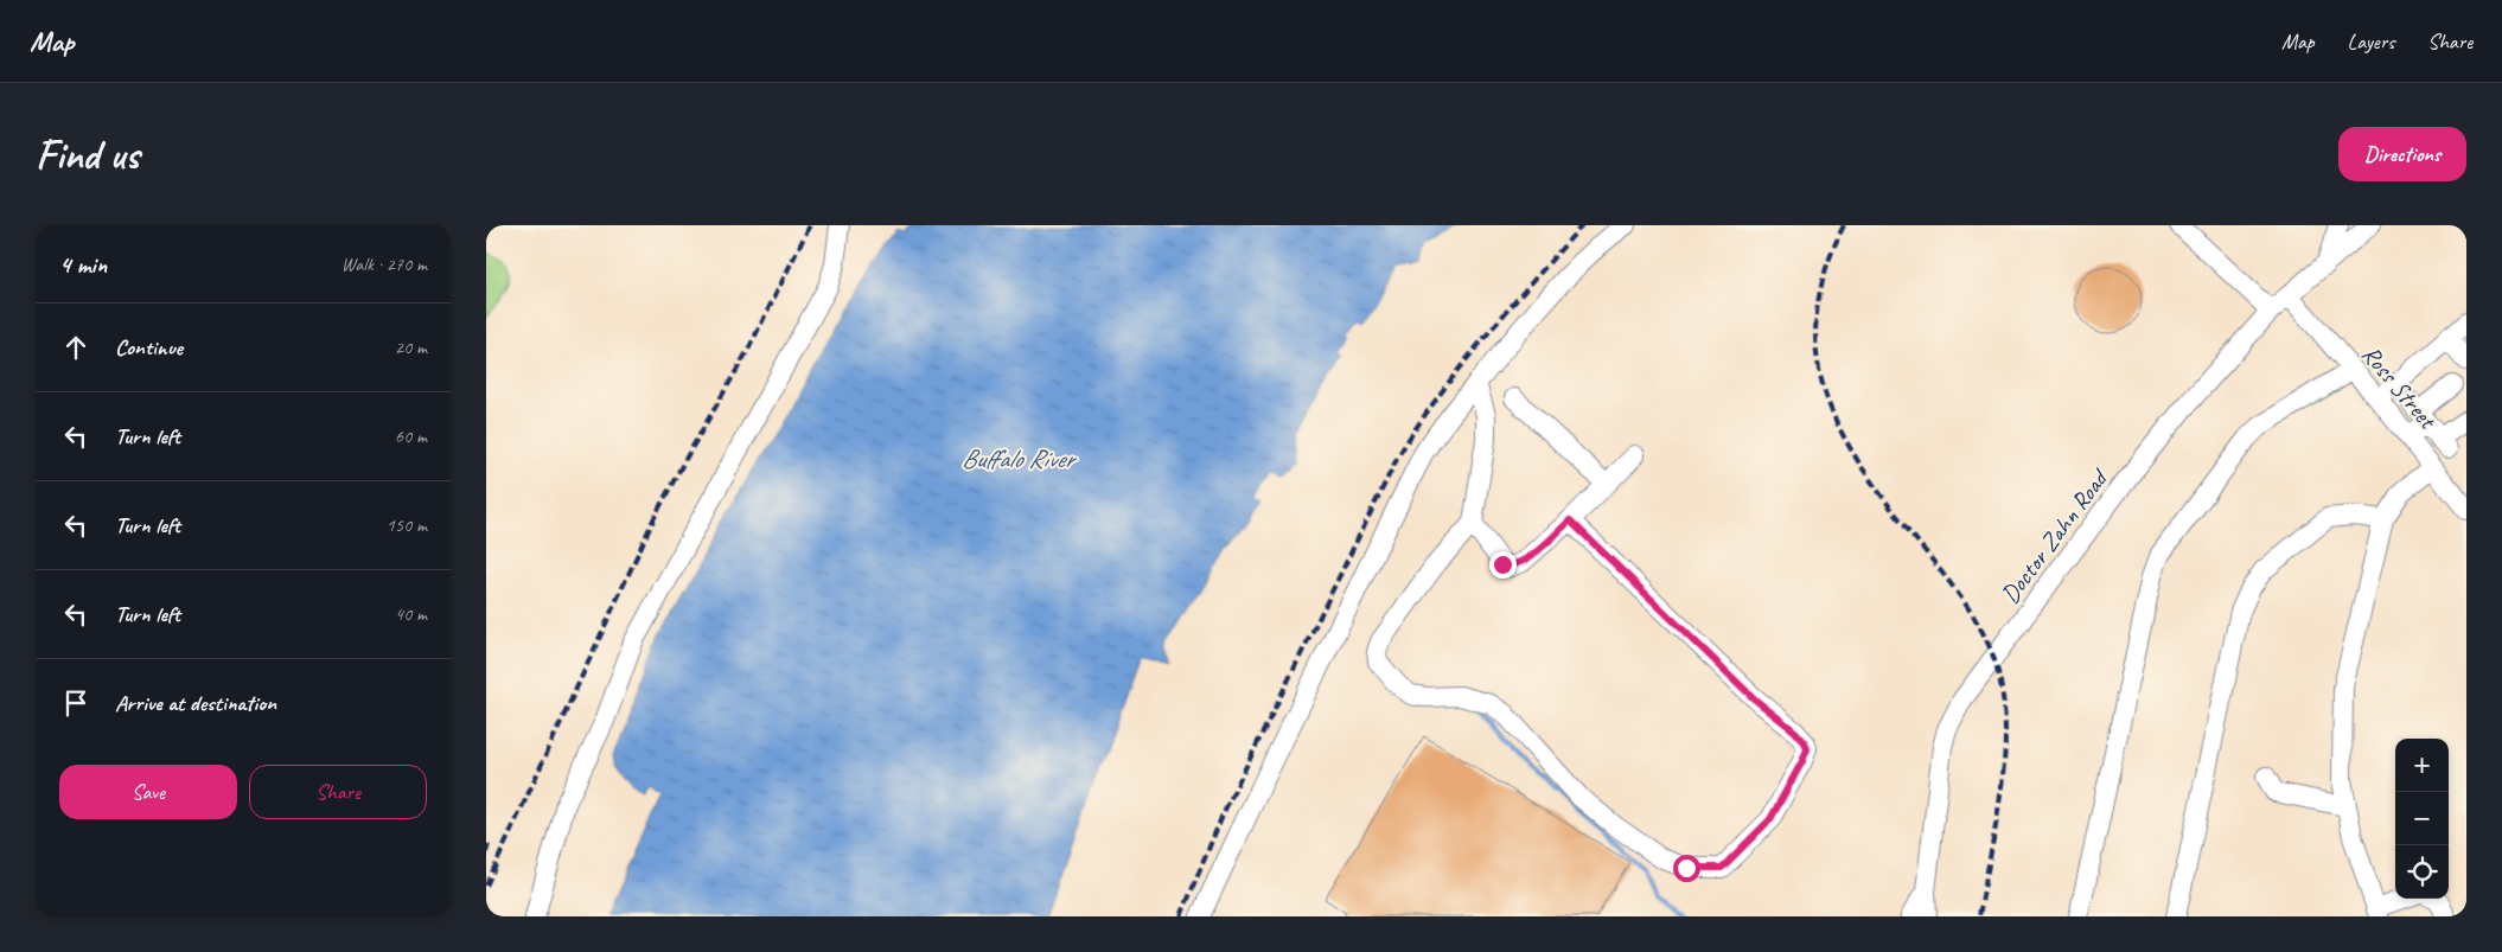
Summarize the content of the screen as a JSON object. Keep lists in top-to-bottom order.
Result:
{
  "streets": {
    "street": ["Ross Street", "Doctor Zahn Road"]
  },
  "crossings": [
    ["Ross Street", "Doctor Zahn Road"]
  ],
  "water": ["Buffalo River"],
  "page": {
    "header": "Map",
    "nav": ["Map", "Layers", "Share"],
    "buttons": [
      "Directions",
      ["Save", "Share"]
    ],
    "title": "Find us",
    "heading": ["4 min", "Walk · 270 m"],
    "list": [
      ["Continue", "20 m"],
      ["Turn left", "60 m"],
      ["Turn left", "150 m"],
      ["Turn left", "40 m"],
      "Arrive at destination"
    ],
    "map_buttons": ["+", "−"]
  }
}
